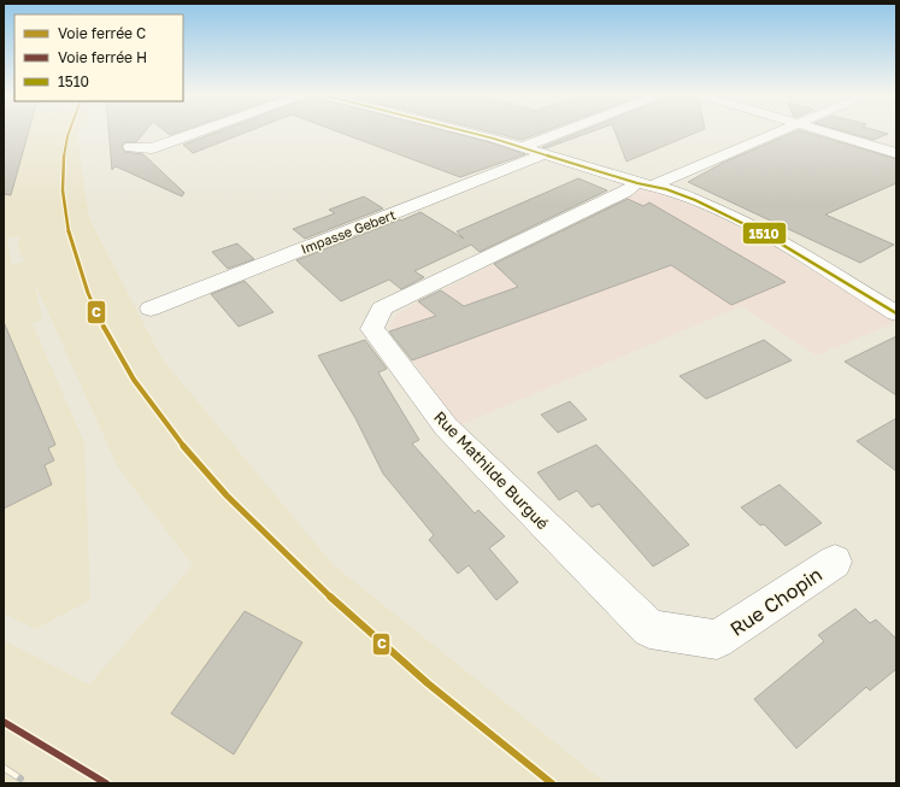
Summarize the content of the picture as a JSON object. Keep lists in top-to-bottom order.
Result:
{
  "streets": {
    "street": ["Impasse Gebert", "Rue Mathilde Burgué", "Rue Chopin"]
  },
  "crossings": [
    ["Rue Mathilde Burgué", "Rue Chopin"]
  ],
  "lines": ["rail line C", "transit line 1510", "rail line H"],
  "legend": ["Voie ferrée C", "Voie ferrée H", "1510"]
}
